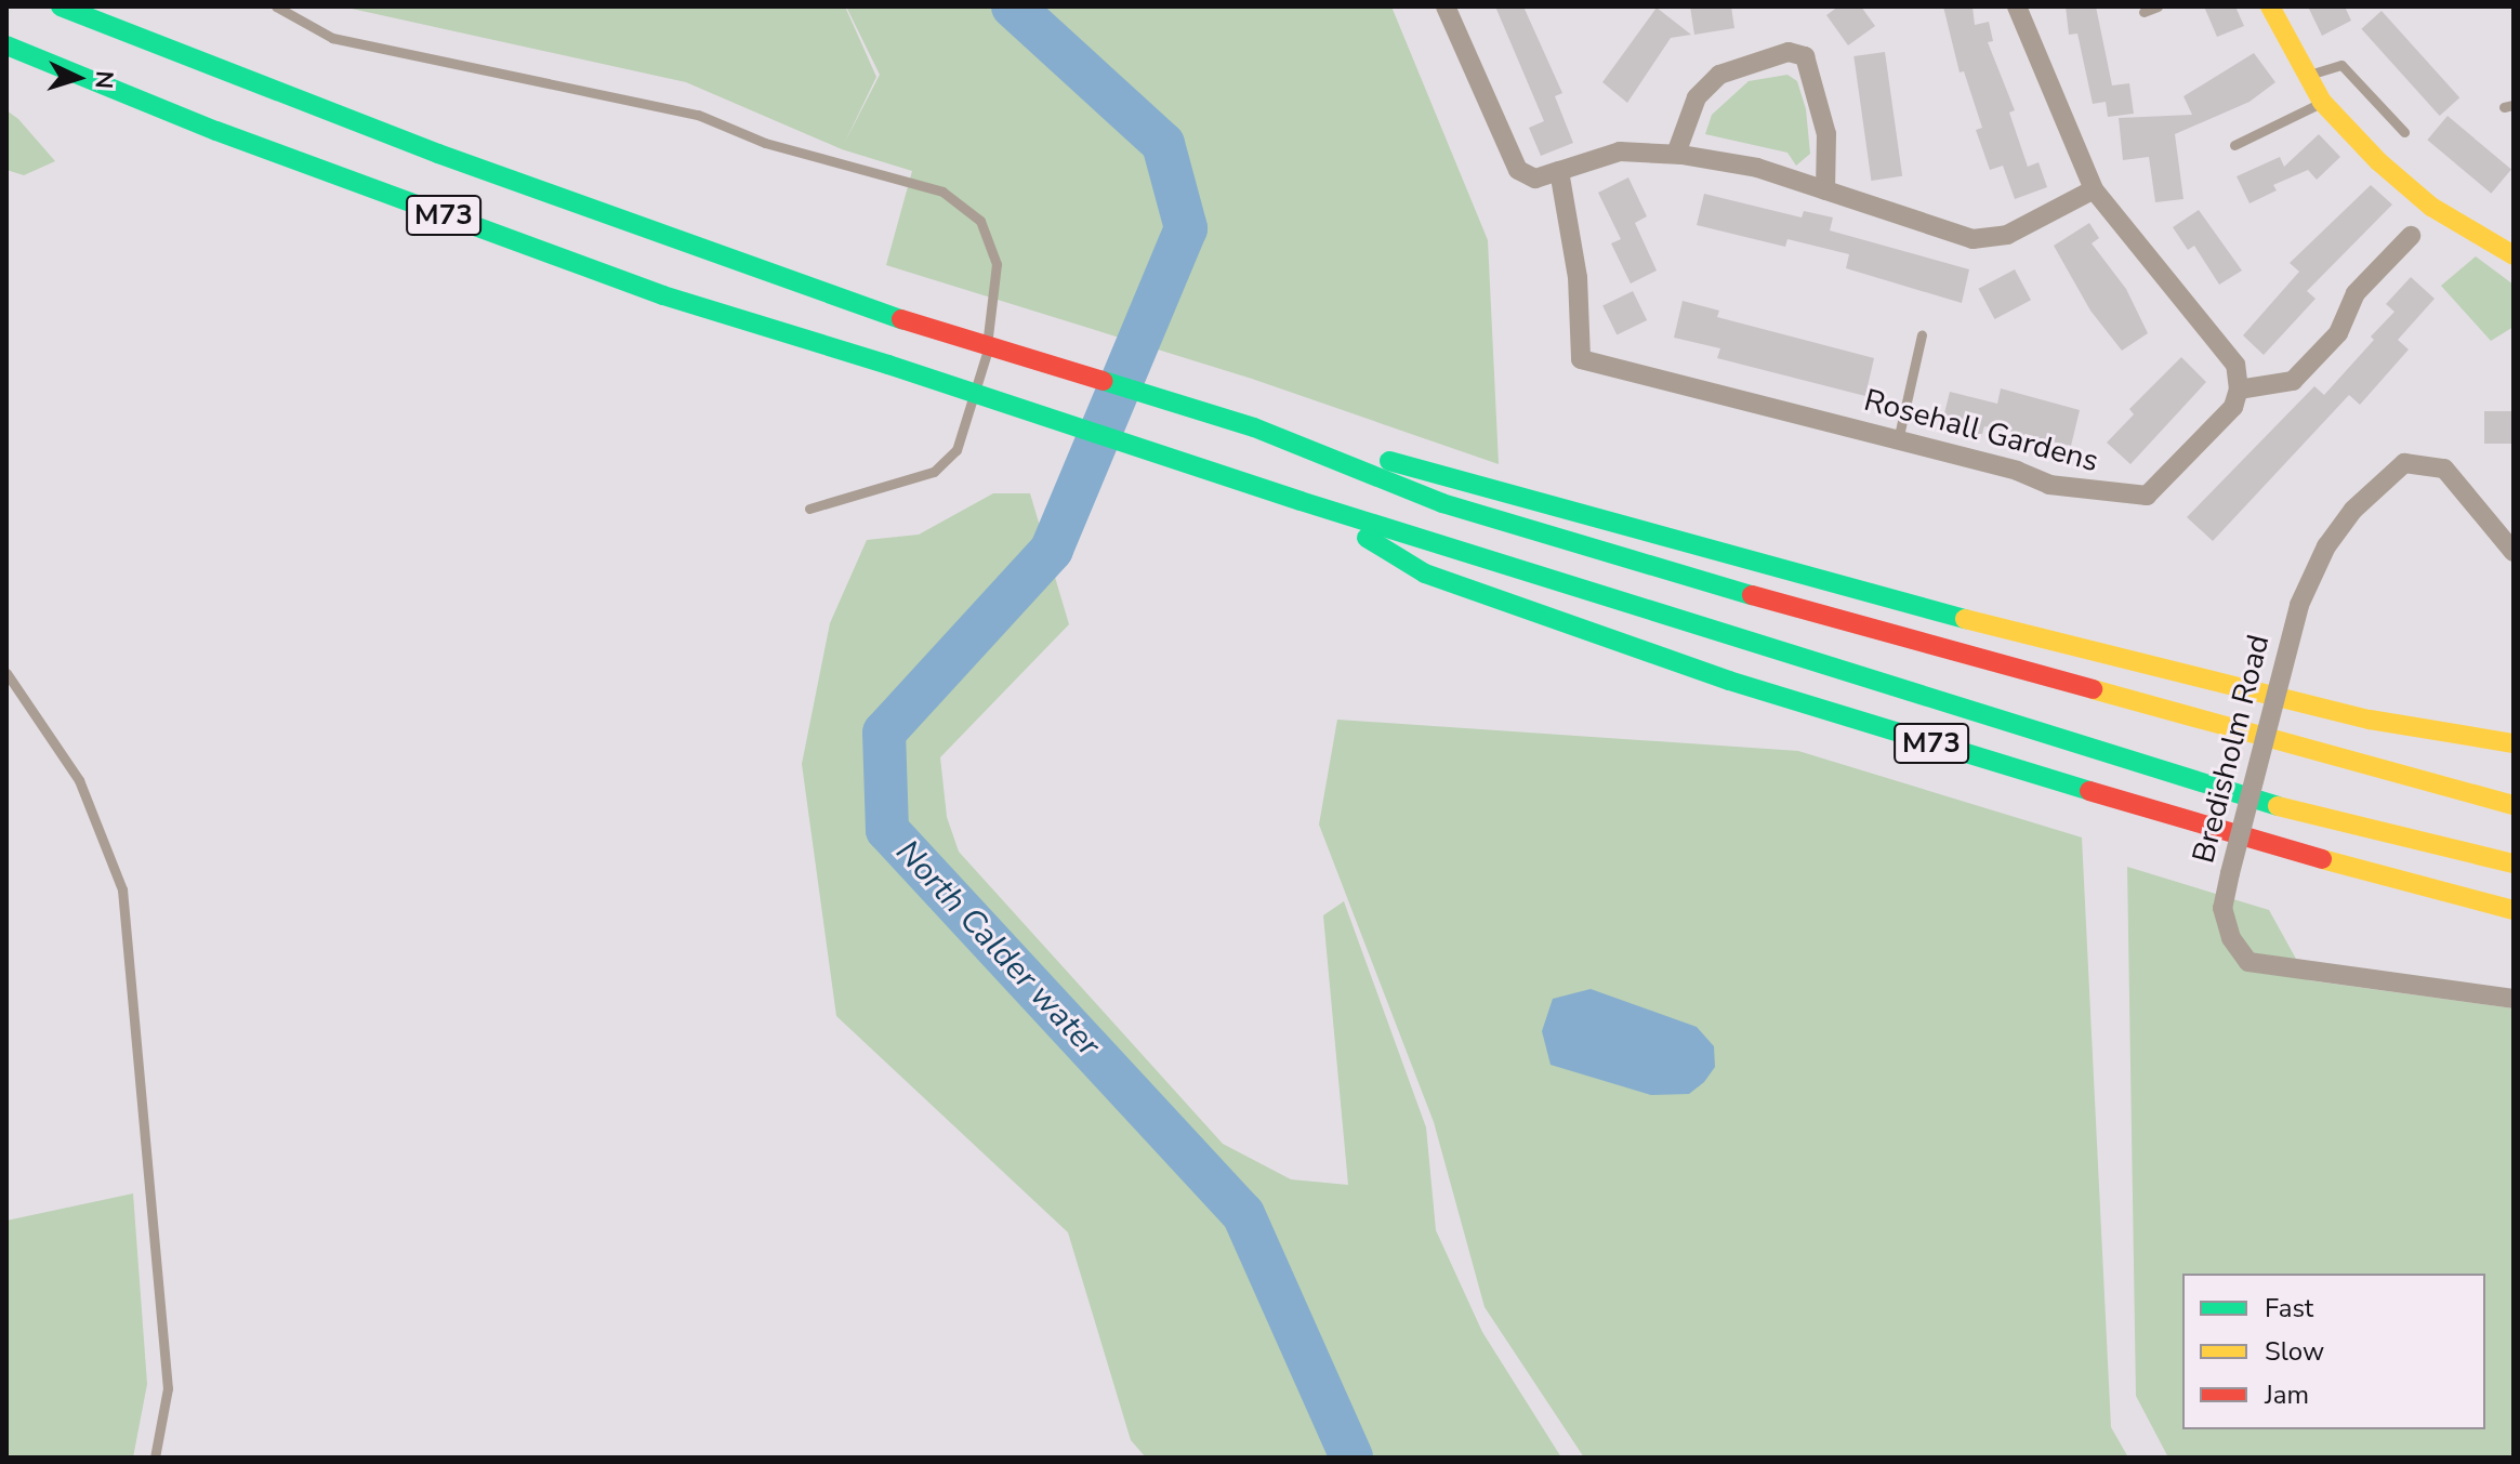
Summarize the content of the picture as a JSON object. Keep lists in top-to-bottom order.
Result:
{
  "streets": {
    "main road": ["M73"],
    "street": ["Rosehall Gardens", "Bredisholm Road"]
  },
  "water": ["North Calder water"],
  "legend": ["Fast", "Slow", "Jam"],
  "north": "right"
}
